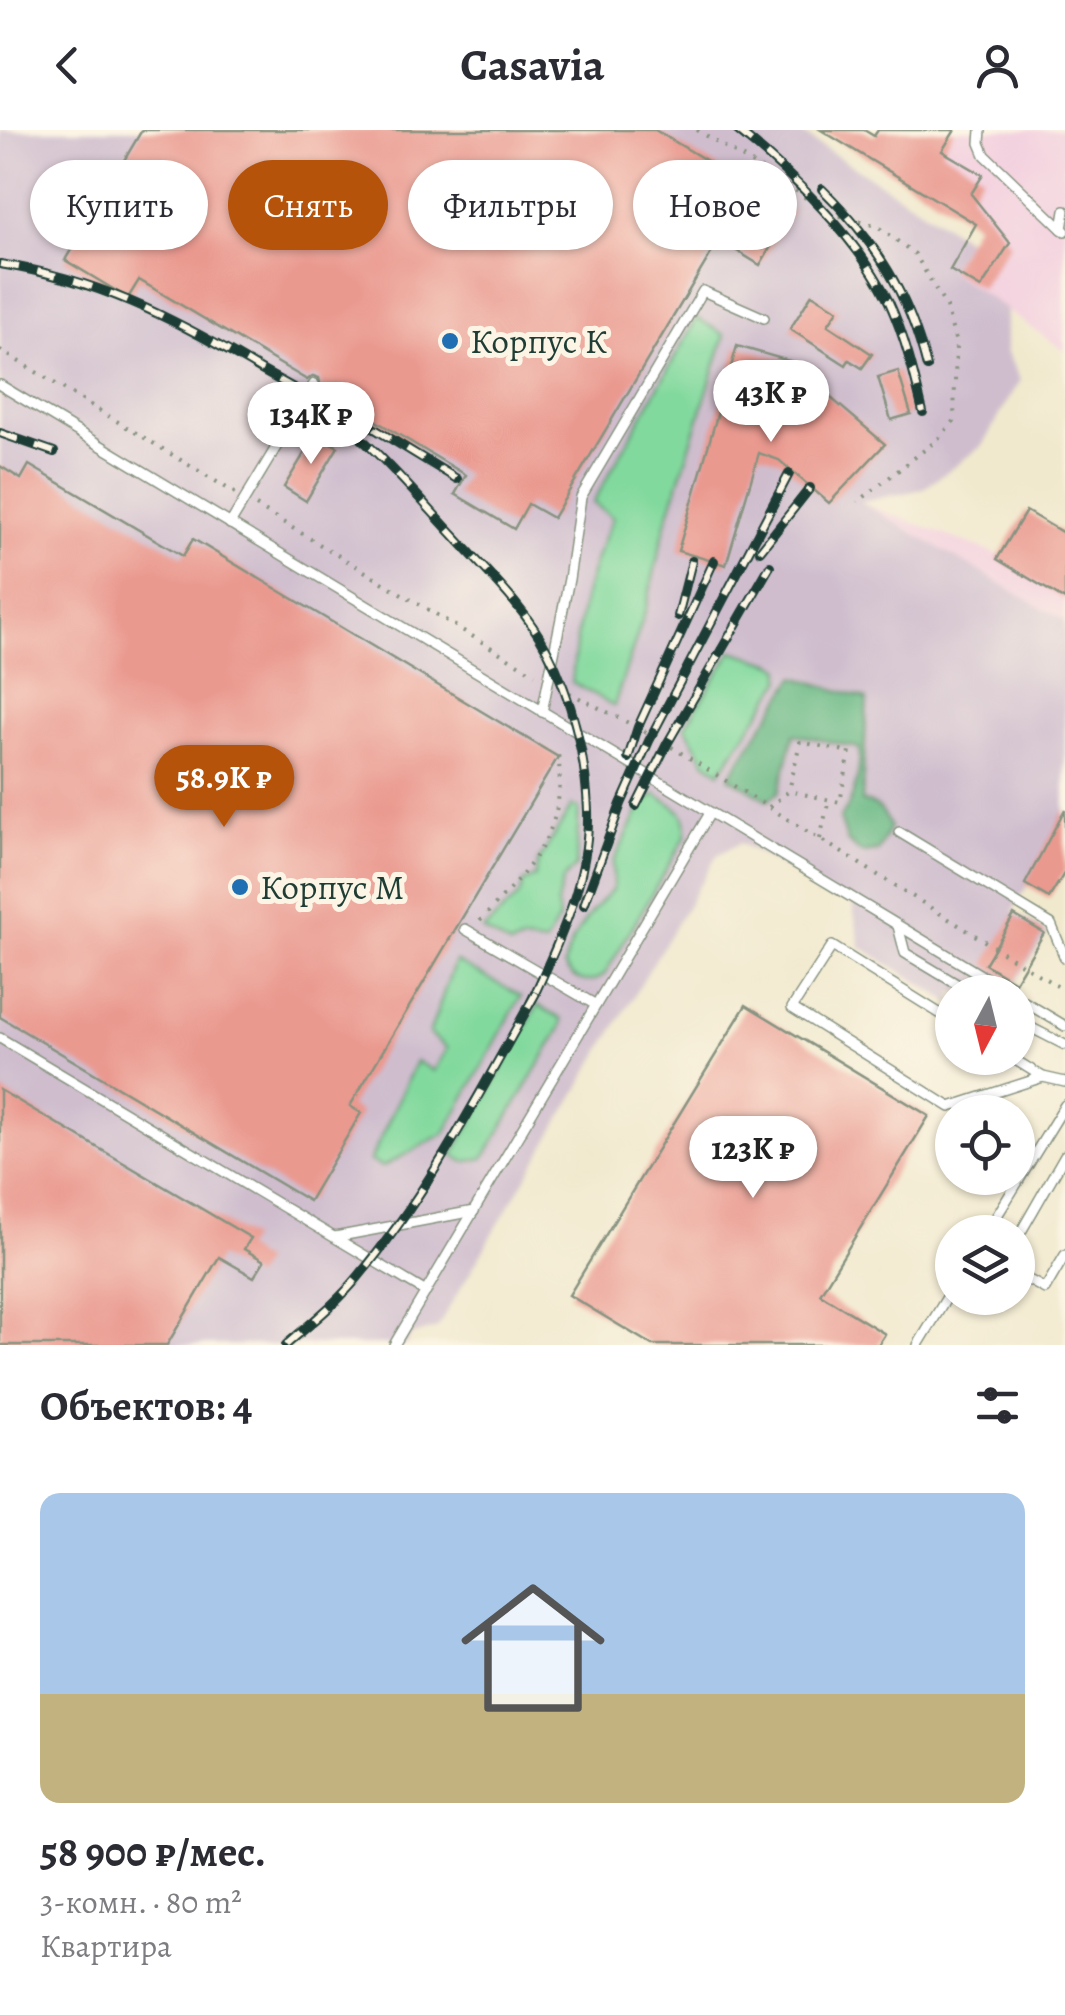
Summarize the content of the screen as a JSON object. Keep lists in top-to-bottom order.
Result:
{
  "places": ["Корпус К", "Корпус М"],
  "north": "bottom",
  "page": {
    "header": "Casavia",
    "chip": [
      "Купить",
      "Снять",
      "Фильтры",
      "Новое"
    ],
    "price": [
      "43K ₽",
      "134K ₽",
      "58.9K ₽",
      "123K ₽"
    ],
    "heading": "Объектов: 4",
    "list": [
      {
        "name": "58 900 ₽/мес.",
        "note": "3-комн. · 80 m² · Квартира"
      }
    ]
  }
}
